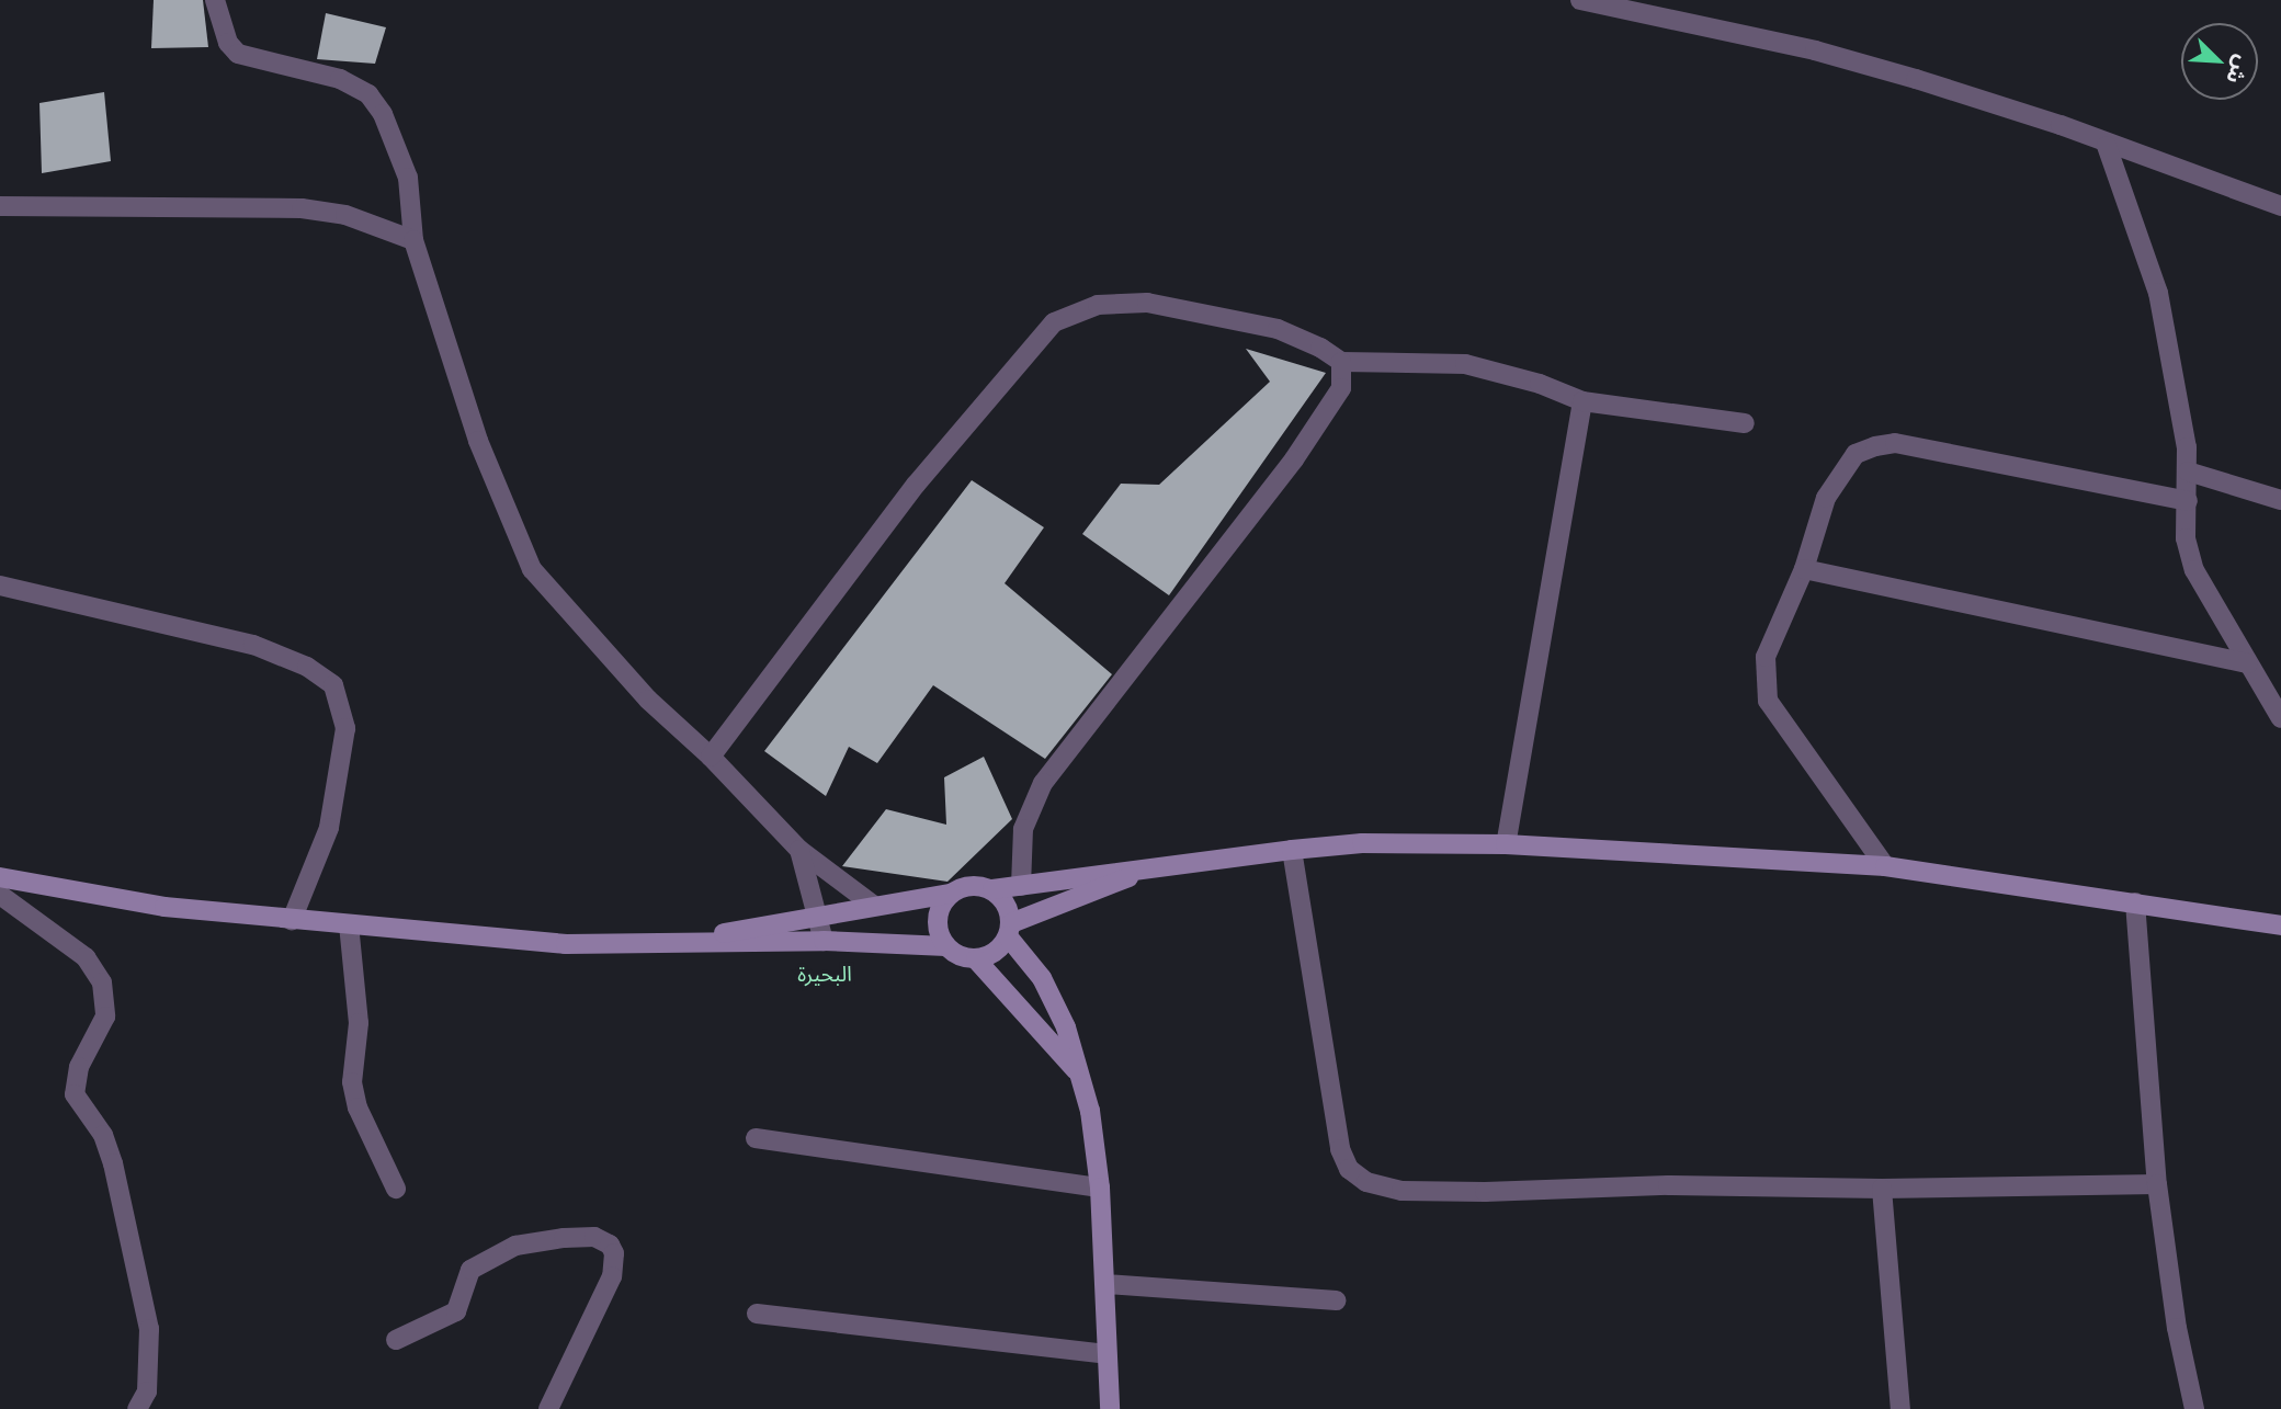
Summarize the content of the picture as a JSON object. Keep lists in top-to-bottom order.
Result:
{
  "districts": ["البحيرة"],
  "north": "bottom right"
}
